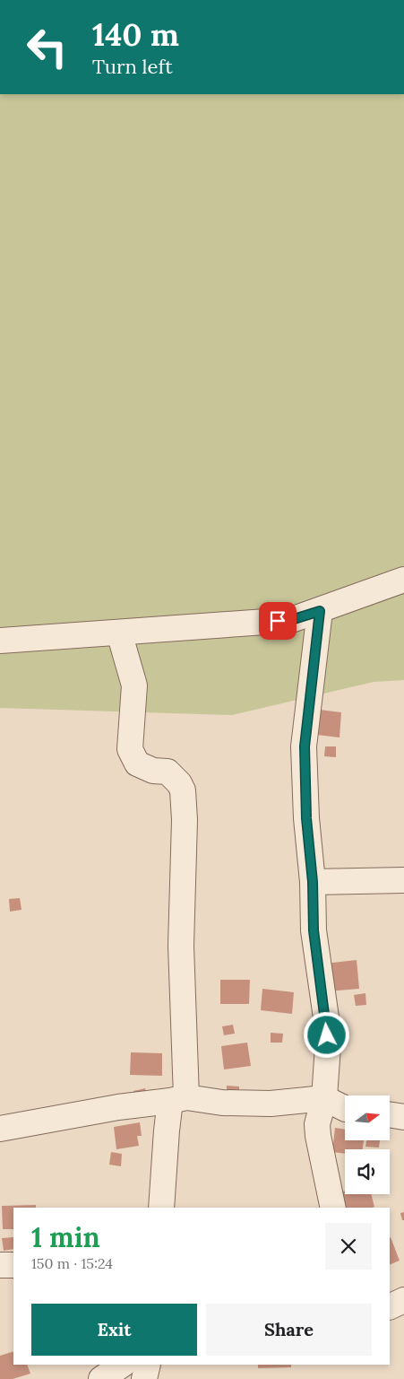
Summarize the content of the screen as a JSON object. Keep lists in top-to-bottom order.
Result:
{
  "north": "right",
  "page": {
    "turn": ["140 m", "Turn left"],
    "heading": ["1 min", "150 m · 15:24"],
    "buttons": ["Exit", "Share"]
  }
}
